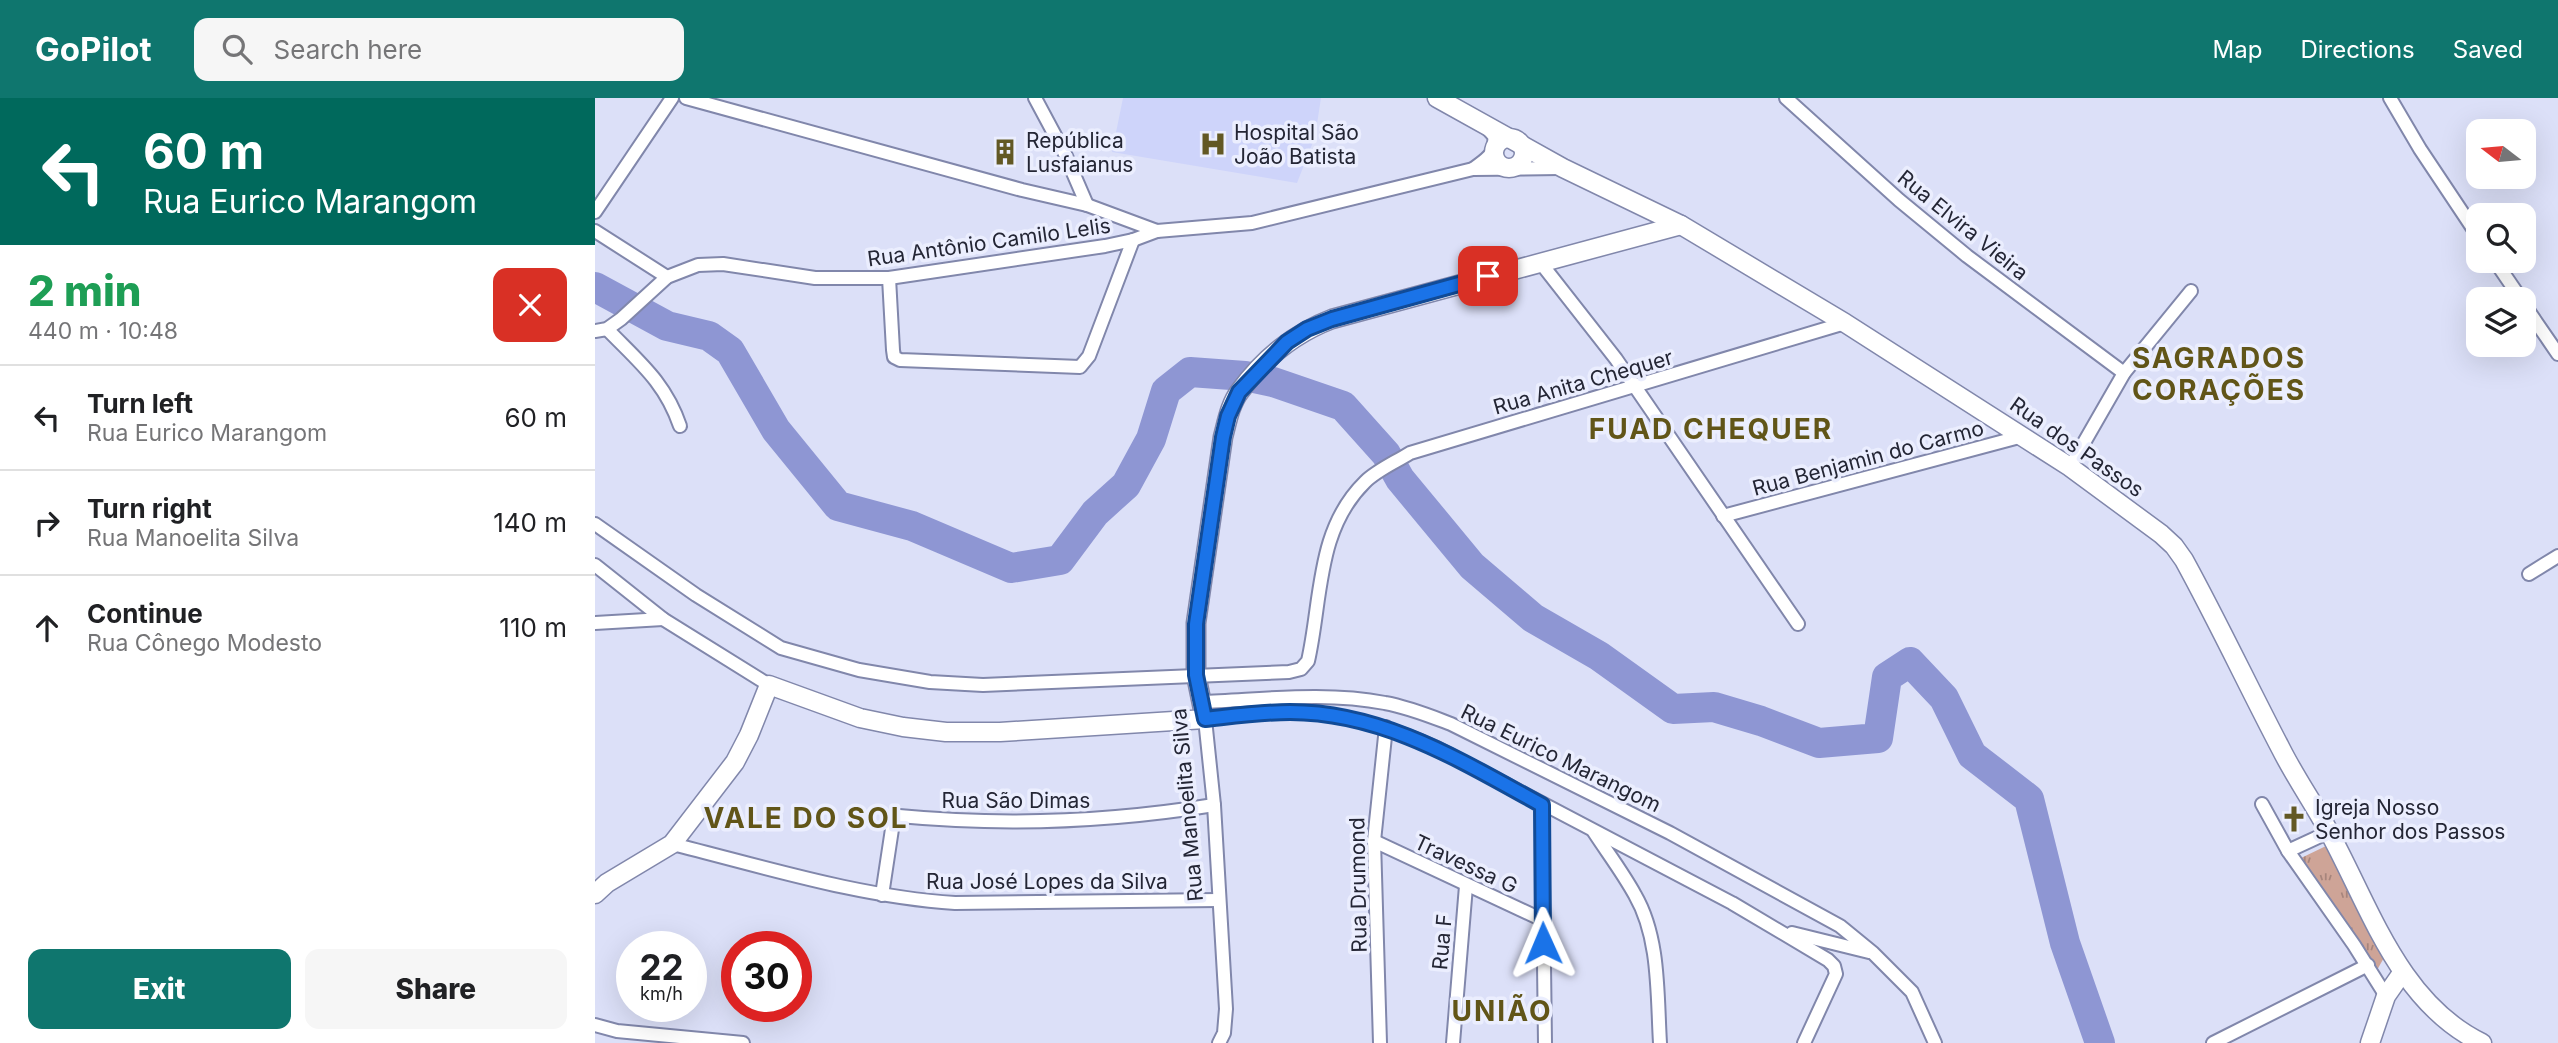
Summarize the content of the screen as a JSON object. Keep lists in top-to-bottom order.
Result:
{
  "streets": {
    "street": [
      "Rua Elvira Vieira",
      "Rua Antônio Camilo Lelis",
      "Rua Anita Chequer",
      "Rua dos Passos",
      "Rua Benjamin do Carmo",
      "Rua Eurico Marangom",
      "Rua São Dimas",
      "Rua Manoelita Silva",
      "Travessa G",
      "Rua José Lopes da Silva",
      "Rua Drumond",
      "Rua F"
    ]
  },
  "crossings": [
    ["Rua Anita Chequer", "Rua dos Passos"],
    ["Rua Anita Chequer", "Rua Manoelita Silva"],
    ["Rua dos Passos", "Rua Benjamin do Carmo"],
    ["Rua Eurico Marangom", "Rua Manoelita Silva"],
    ["Rua São Dimas", "Rua Manoelita Silva"],
    ["Rua São Dimas", "Rua José Lopes da Silva"],
    ["Rua Manoelita Silva", "Rua José Lopes da Silva"],
    ["Travessa G", "Rua Drumond"],
    ["Travessa G", "Rua F"]
  ],
  "districts": [
    "SAGRADOS CORAÇÕES",
    "FUAD CHEQUER",
    "VALE DO SOL",
    "UNIÃO"
  ],
  "places": {
    "hospital": ["Hospital São João Batista"],
    "building": ["República Lusfaianus"],
    "church": ["Igreja Nosso Senhor dos Passos"]
  },
  "north": "left",
  "page": {
    "header": "GoPilot",
    "search": "Search here",
    "nav": ["Map", "Directions", "Saved"],
    "turn": ["60 m", "Rua Eurico Marangom"],
    "heading": ["2 min", "440 m · 10:48"],
    "list": [
      {
        "name": "Turn left",
        "note": "Rua Eurico Marangom",
        "value": "60 m"
      },
      {
        "name": "Turn right",
        "note": "Rua Manoelita Silva",
        "value": "140 m"
      },
      {
        "name": "Continue",
        "note": "Rua Cônego Modesto",
        "value": "110 m"
      }
    ],
    "speed": "22 km/h",
    "limit": "30",
    "buttons": ["Exit", "Share"]
  }
}
